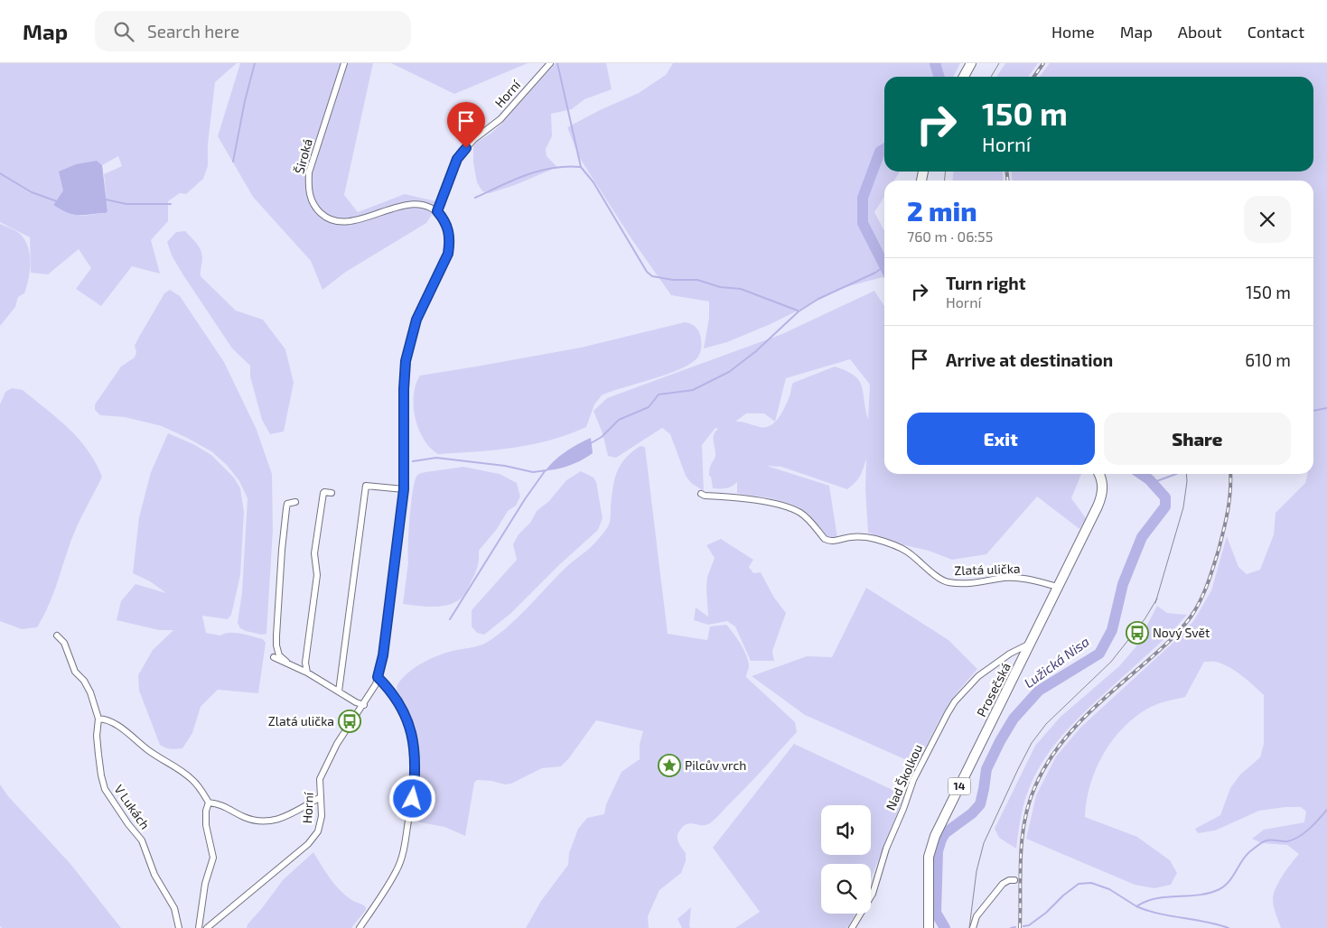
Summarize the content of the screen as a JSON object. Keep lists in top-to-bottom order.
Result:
{
  "streets": {
    "main road": ["Prosečská", "14"],
    "street": [
      "Horní",
      "Široká",
      "Zlatá ulička",
      "Nad Školkou",
      "V Lukách"
    ]
  },
  "crossings": [
    ["Horní", "Široká"],
    ["Zlatá ulička", "Prosečská"],
    ["Prosečská", "Nad Školkou"]
  ],
  "water": ["Lužická Nisa"],
  "places": {
    "bus stop": ["Nový Svět", "Zlatá ulička"],
    "place": ["Pilcův vrch"]
  },
  "page": {
    "header": "Map",
    "search": "Search here",
    "nav": [
      "Home",
      "Map",
      "About",
      "Contact"
    ],
    "turn": ["150 m", "Horní"],
    "heading": ["2 min", "760 m · 06:55"],
    "list": [
      {
        "name": "Turn right",
        "note": "Horní",
        "value": "150 m"
      },
      {
        "name": "Arrive at destination",
        "value": "610 m"
      }
    ],
    "buttons": ["Exit", "Share"]
  }
}
